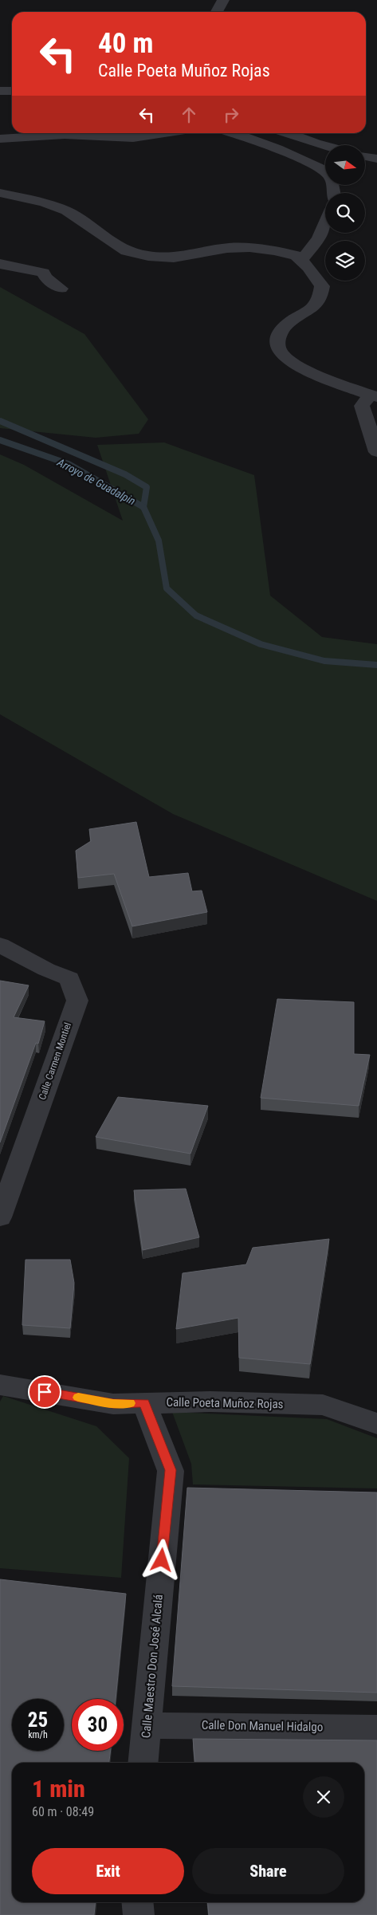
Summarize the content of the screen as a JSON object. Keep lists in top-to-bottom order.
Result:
{
  "streets": {
    "street": [
      "Calle Carmen Montiel",
      "Calle Poeta Muñoz Rojas",
      "Calle Maestro Don José Alcalá",
      "Calle Don Manuel Hidalgo"
    ]
  },
  "crossings": [
    ["Calle Poeta Muñoz Rojas", "Calle Maestro Don José Alcalá"],
    ["Calle Maestro Don José Alcalá", "Calle Don Manuel Hidalgo"]
  ],
  "water": ["Arroyo de Guadalpin"],
  "north": "right",
  "page": {
    "turn": ["40 m", "Calle Poeta Muñoz Rojas"],
    "speed": "25 km/h",
    "limit": "30",
    "heading": ["1 min", "60 m · 08:49"],
    "buttons": ["Exit", "Share"]
  }
}
